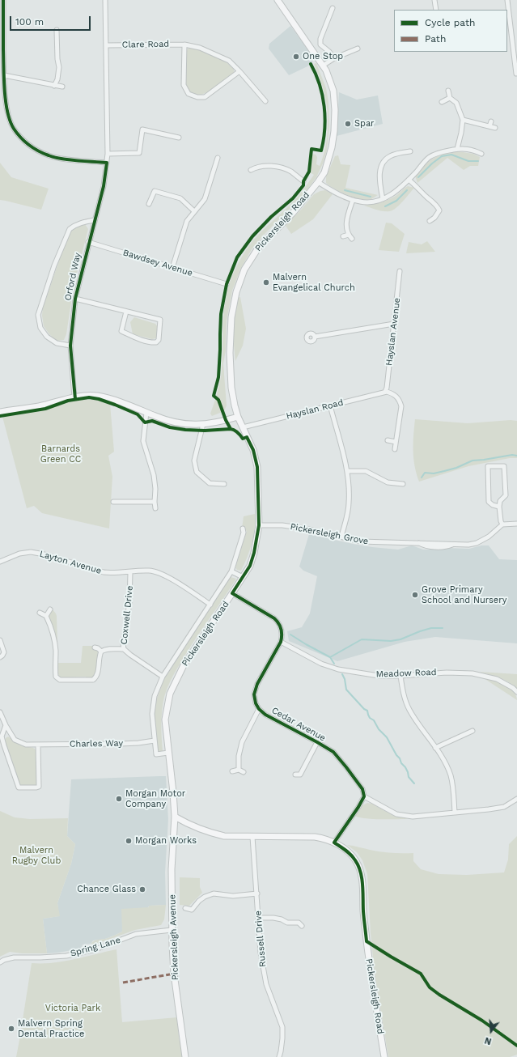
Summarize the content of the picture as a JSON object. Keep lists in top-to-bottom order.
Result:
{
  "streets": {
    "street": [
      "Clare Road",
      "Pickersleigh Road",
      "Bawdsey Avenue",
      "Orford Way",
      "Hayslan Avenue",
      "Hayslan Road",
      "Pickersleigh Grove",
      "Layton Avenue",
      "Coxwell Drive",
      "Meadow Road",
      "Cedar Avenue",
      "Charles Way",
      "Pickersleigh Avenue",
      "Russell Drive",
      "Spring Lane"
    ]
  },
  "crossings": [
    ["Clare Road", "Orford Way"],
    ["Pickersleigh Road", "Hayslan Road"],
    ["Pickersleigh Road", "Pickersleigh Grove"],
    ["Pickersleigh Road", "Pickersleigh Avenue"],
    ["Pickersleigh Road", "Russell Drive"],
    ["Bawdsey Avenue", "Orford Way"],
    ["Hayslan Avenue", "Hayslan Road"],
    ["Layton Avenue", "Coxwell Drive"],
    ["Meadow Road", "Cedar Avenue"],
    ["Pickersleigh Avenue", "Spring Lane"]
  ],
  "parks": ["Barnards Green CC", "Malvern Rugby Club", "Victoria Park"],
  "places": [
    "One Stop",
    "Spar",
    "Malvern Evangelical Church",
    "Grove Primary School and Nursery",
    "Morgan Motor Company",
    "Morgan Works",
    "Chance Glass",
    "Malvern Spring Dental Practice"
  ],
  "legend": ["Cycle path", "Path"],
  "scale_bar": "100 m",
  "north": "bottom"
}
